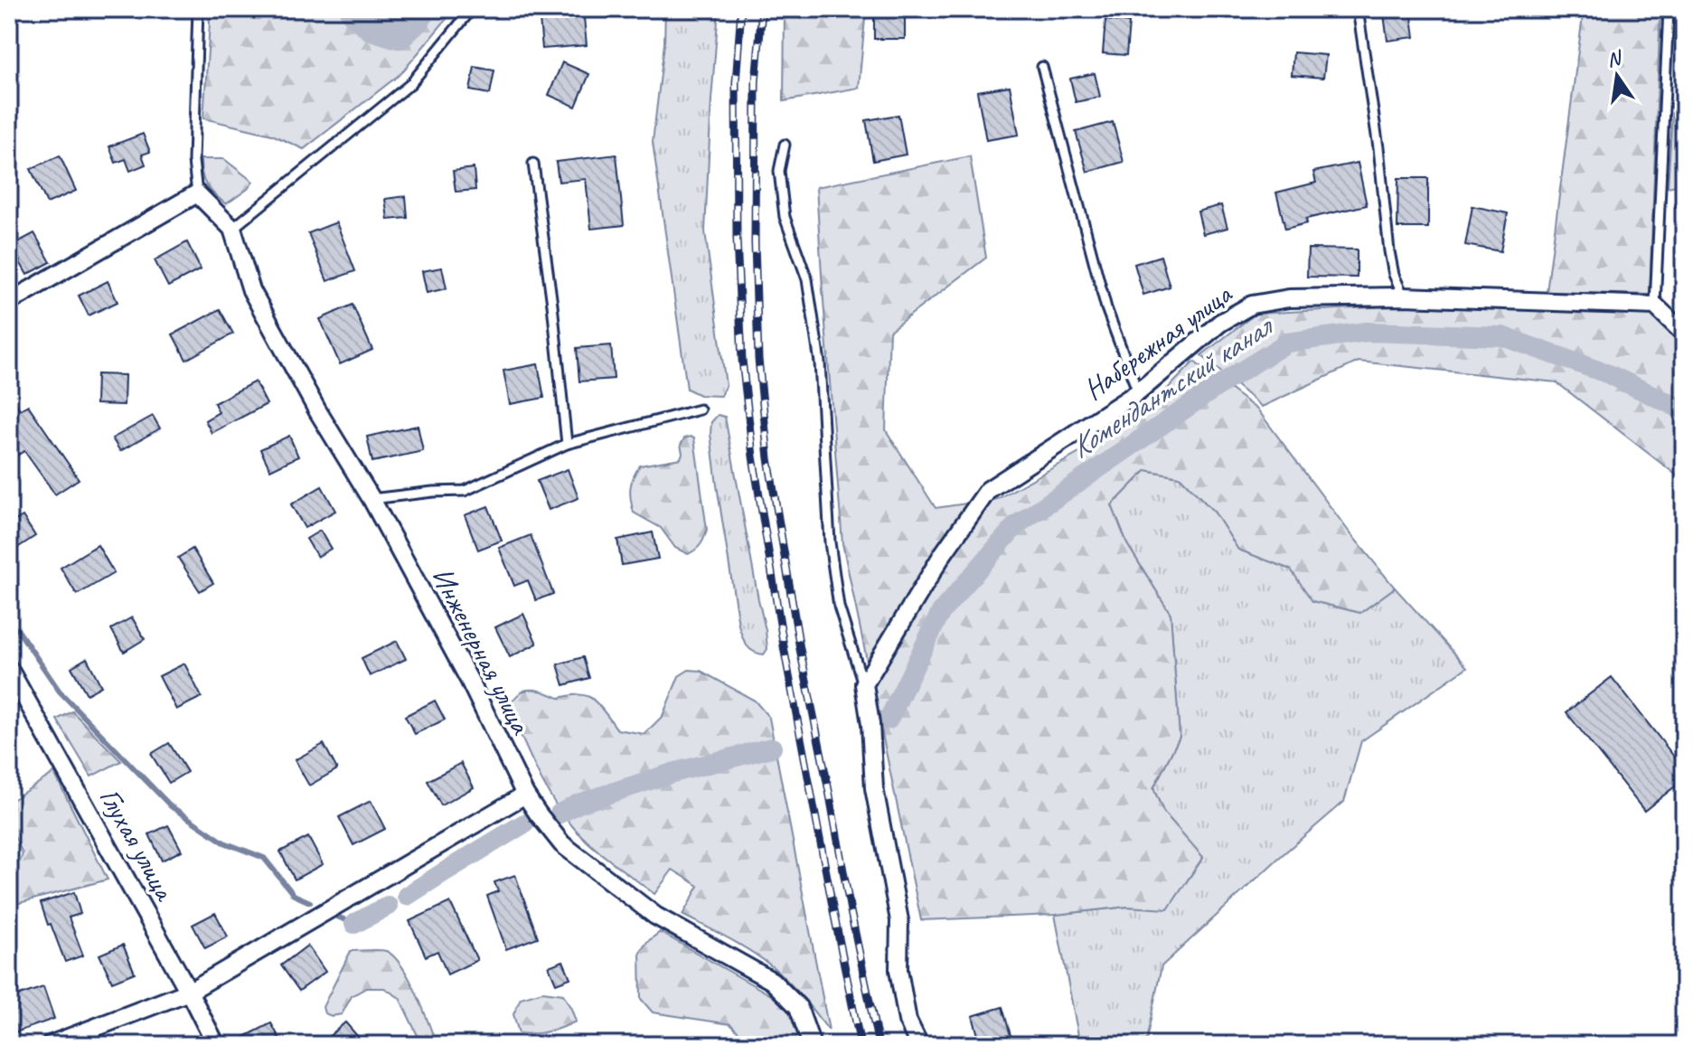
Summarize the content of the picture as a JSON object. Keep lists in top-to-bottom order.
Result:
{
  "streets": {
    "street": ["Набережная улица", "Инженерная улица", "Глухая улица"]
  },
  "water": ["Комендантский канал"],
  "north": "top"
}
